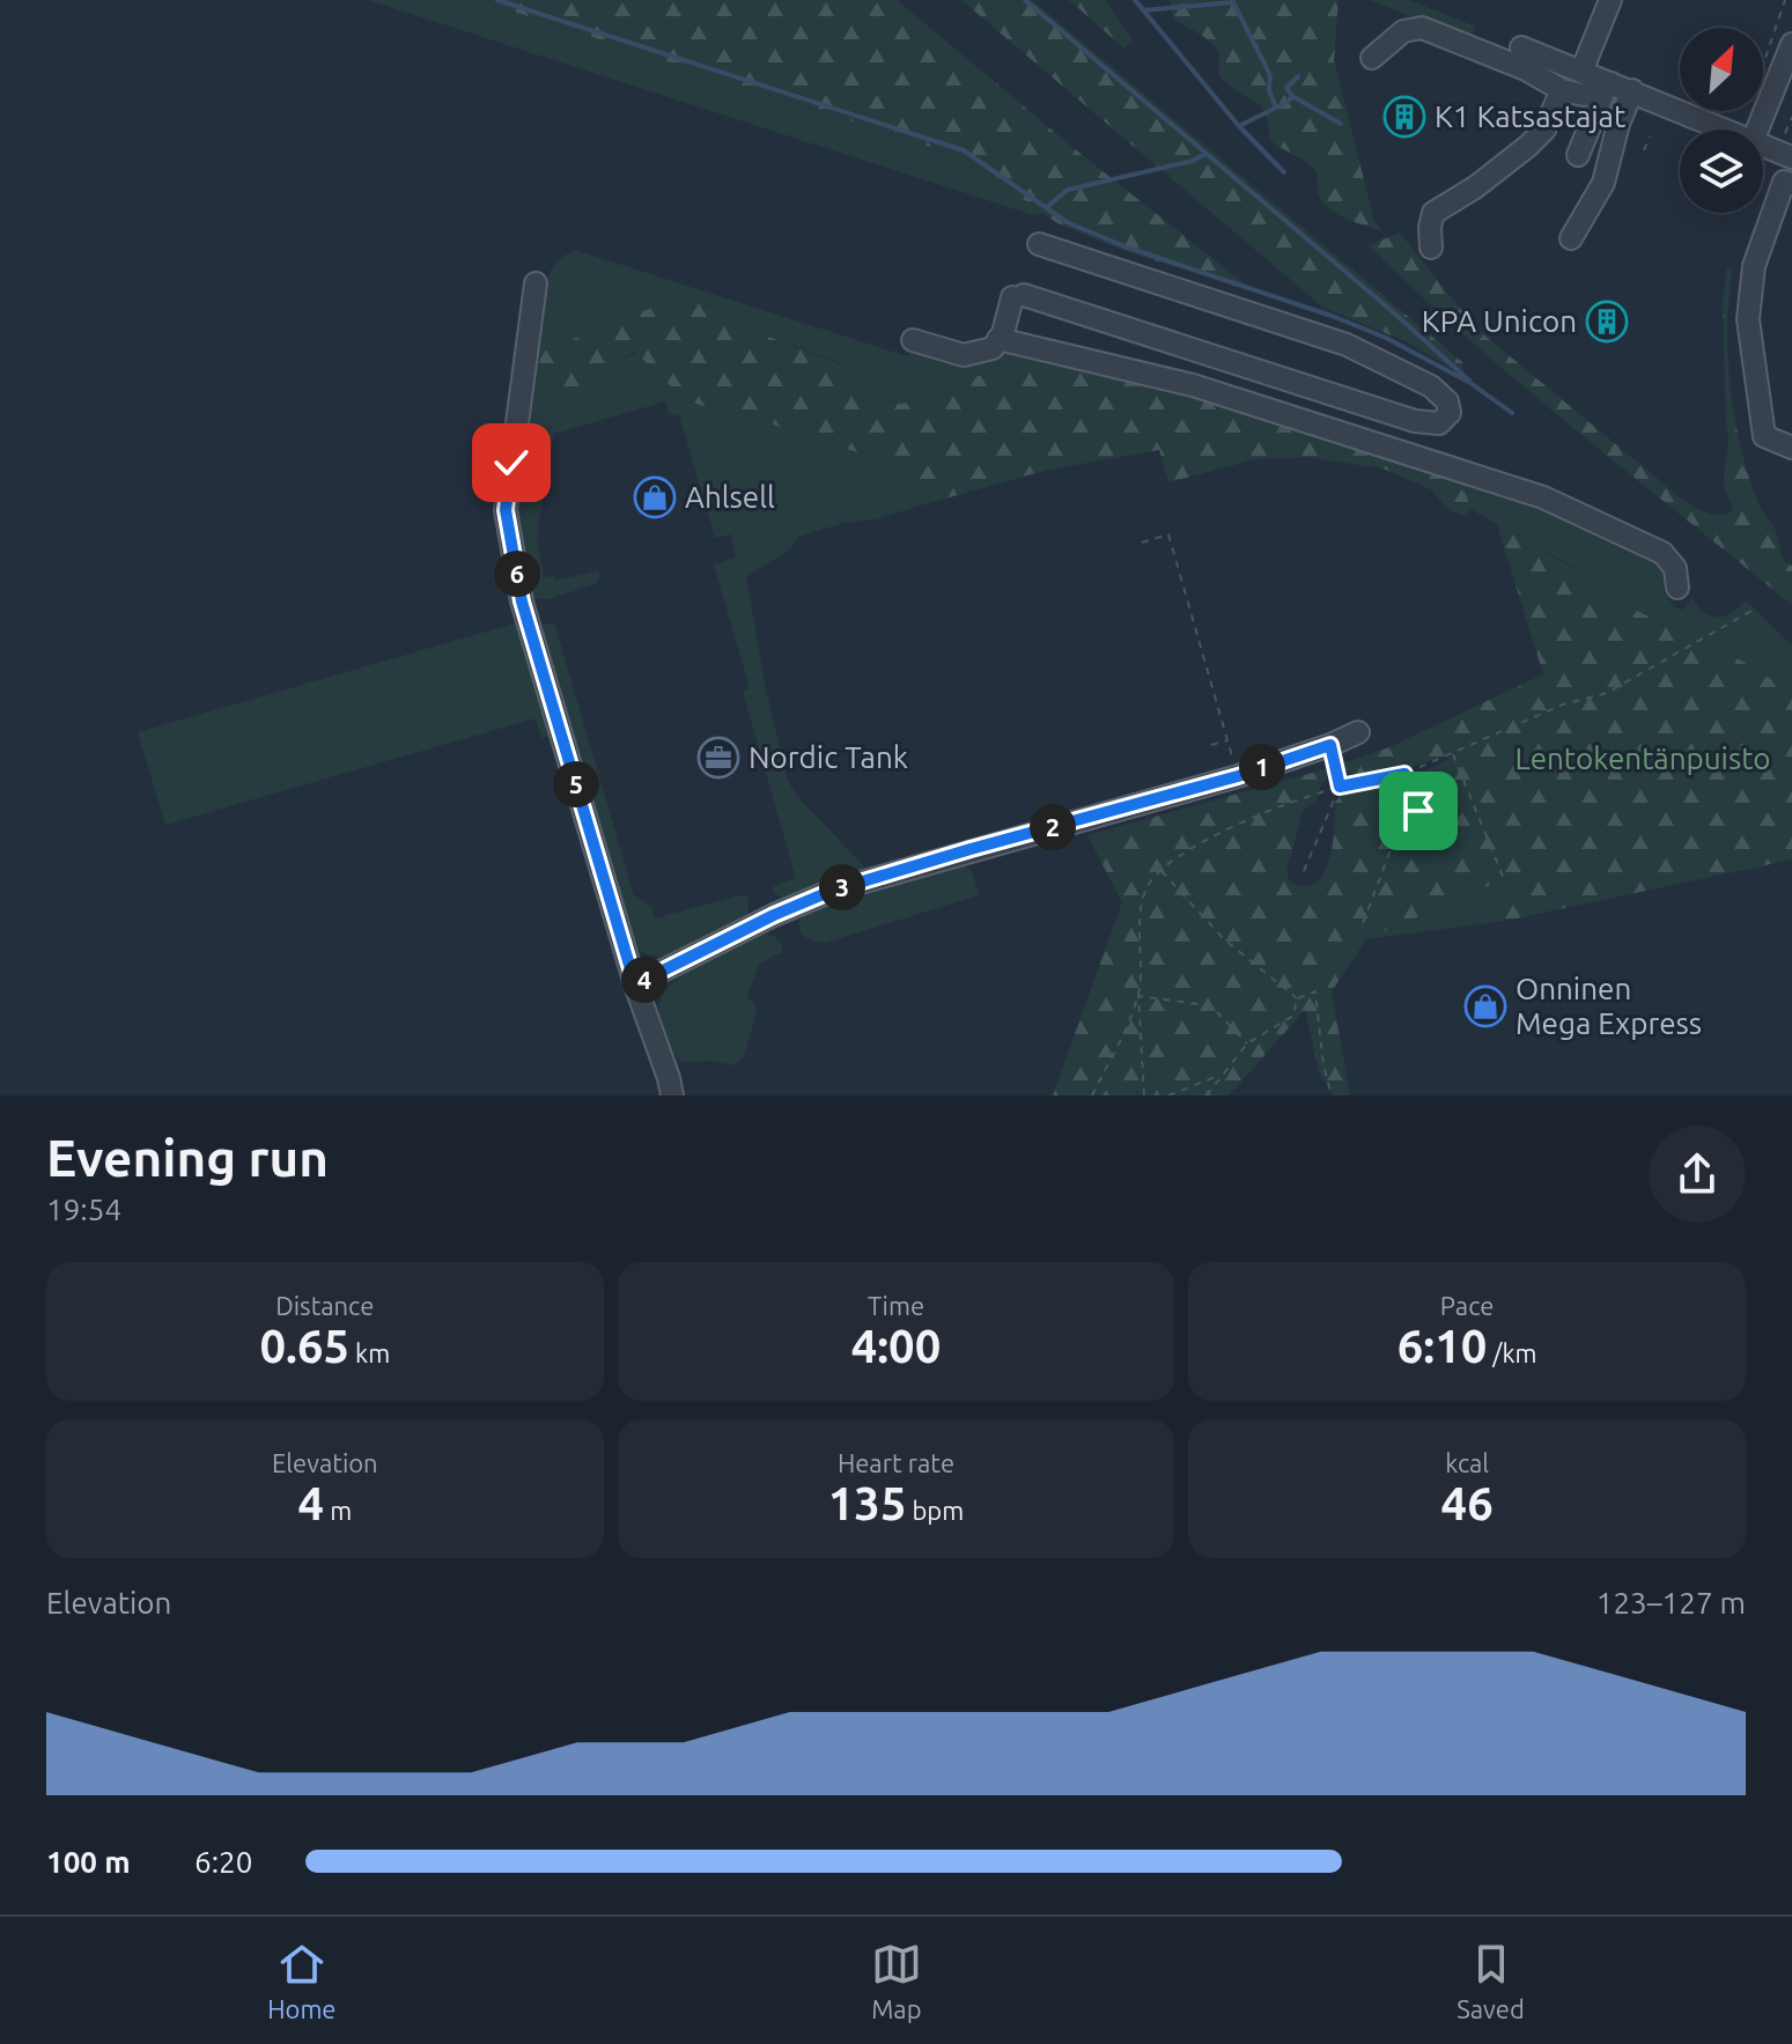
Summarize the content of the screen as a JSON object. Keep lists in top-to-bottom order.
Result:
{
  "parks": ["Lentokentänpuisto"],
  "places": {
    "building": ["K1 Katsastajat", "KPA Unicon"],
    "shop": ["Ahlsell", "Onninen Mega Express"],
    "office": ["Nordic Tank"]
  },
  "north": "top right",
  "page": {
    "pins": [
      "6",
      "1",
      "5",
      "2",
      "3",
      "4"
    ],
    "heading": ["Evening run", "19:54"],
    "stats": [
      ["Distance", "0.65 km"],
      ["Time", "4:00"],
      ["Pace", "6:10 /km"],
      ["Elevation", "4 m"],
      ["Heart rate", "135 bpm"],
      ["kcal", "46"]
    ],
    "chart": ["Elevation", "123–127 m"],
    "list": [
      {
        "name": "100 m",
        "note": "6:20"
      }
    ],
    "tabs": ["Home", "Map", "Saved"]
  }
}
